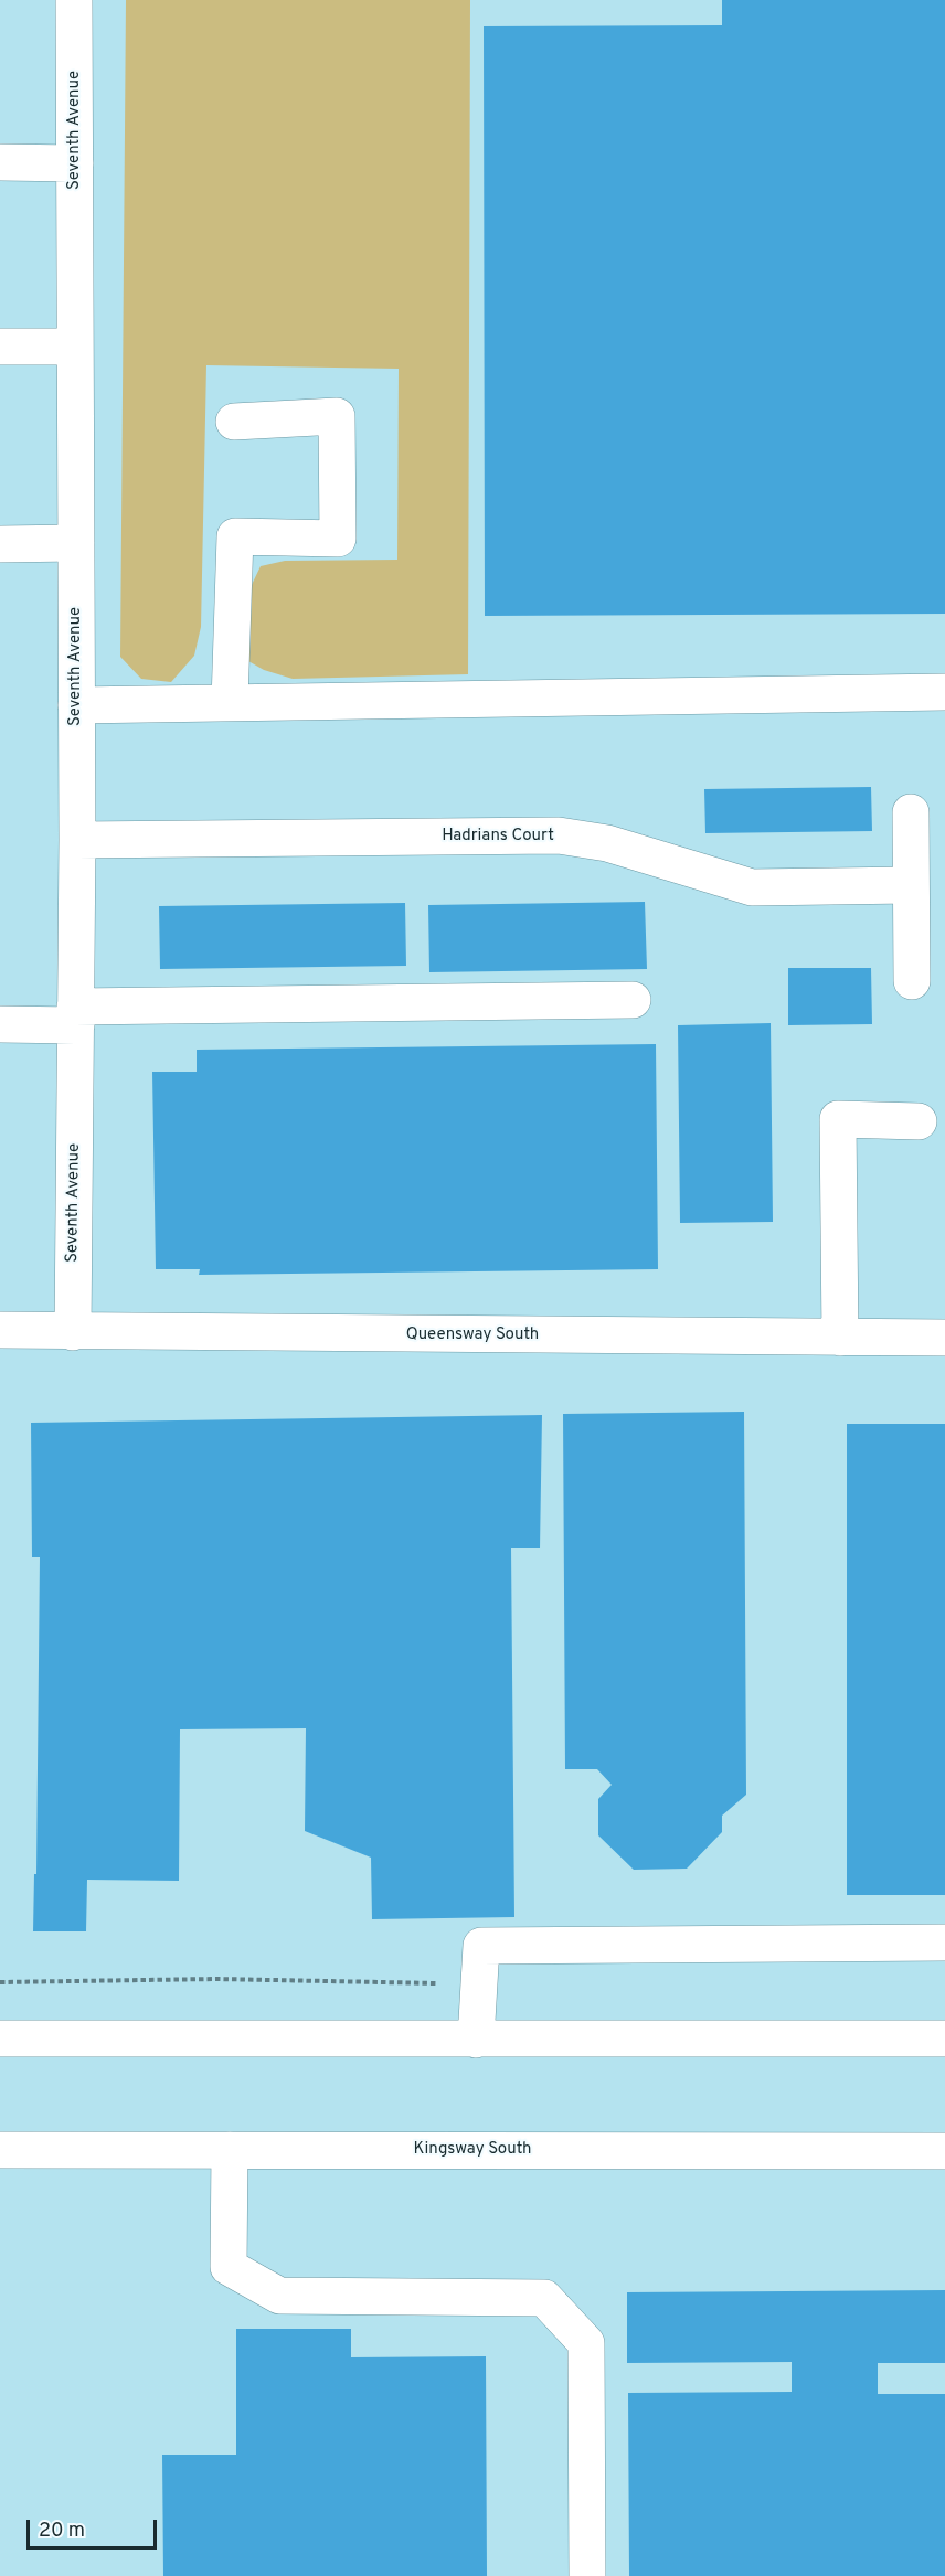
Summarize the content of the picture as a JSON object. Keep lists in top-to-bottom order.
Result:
{
  "streets": {
    "street": [
      "Seventh Avenue",
      "Hadrians Court",
      "Queensway South",
      "Kingsway South"
    ]
  },
  "crossings": [
    ["Seventh Avenue", "Hadrians Court"],
    ["Seventh Avenue", "Queensway South"]
  ],
  "scale_bar": "20 m"
}
